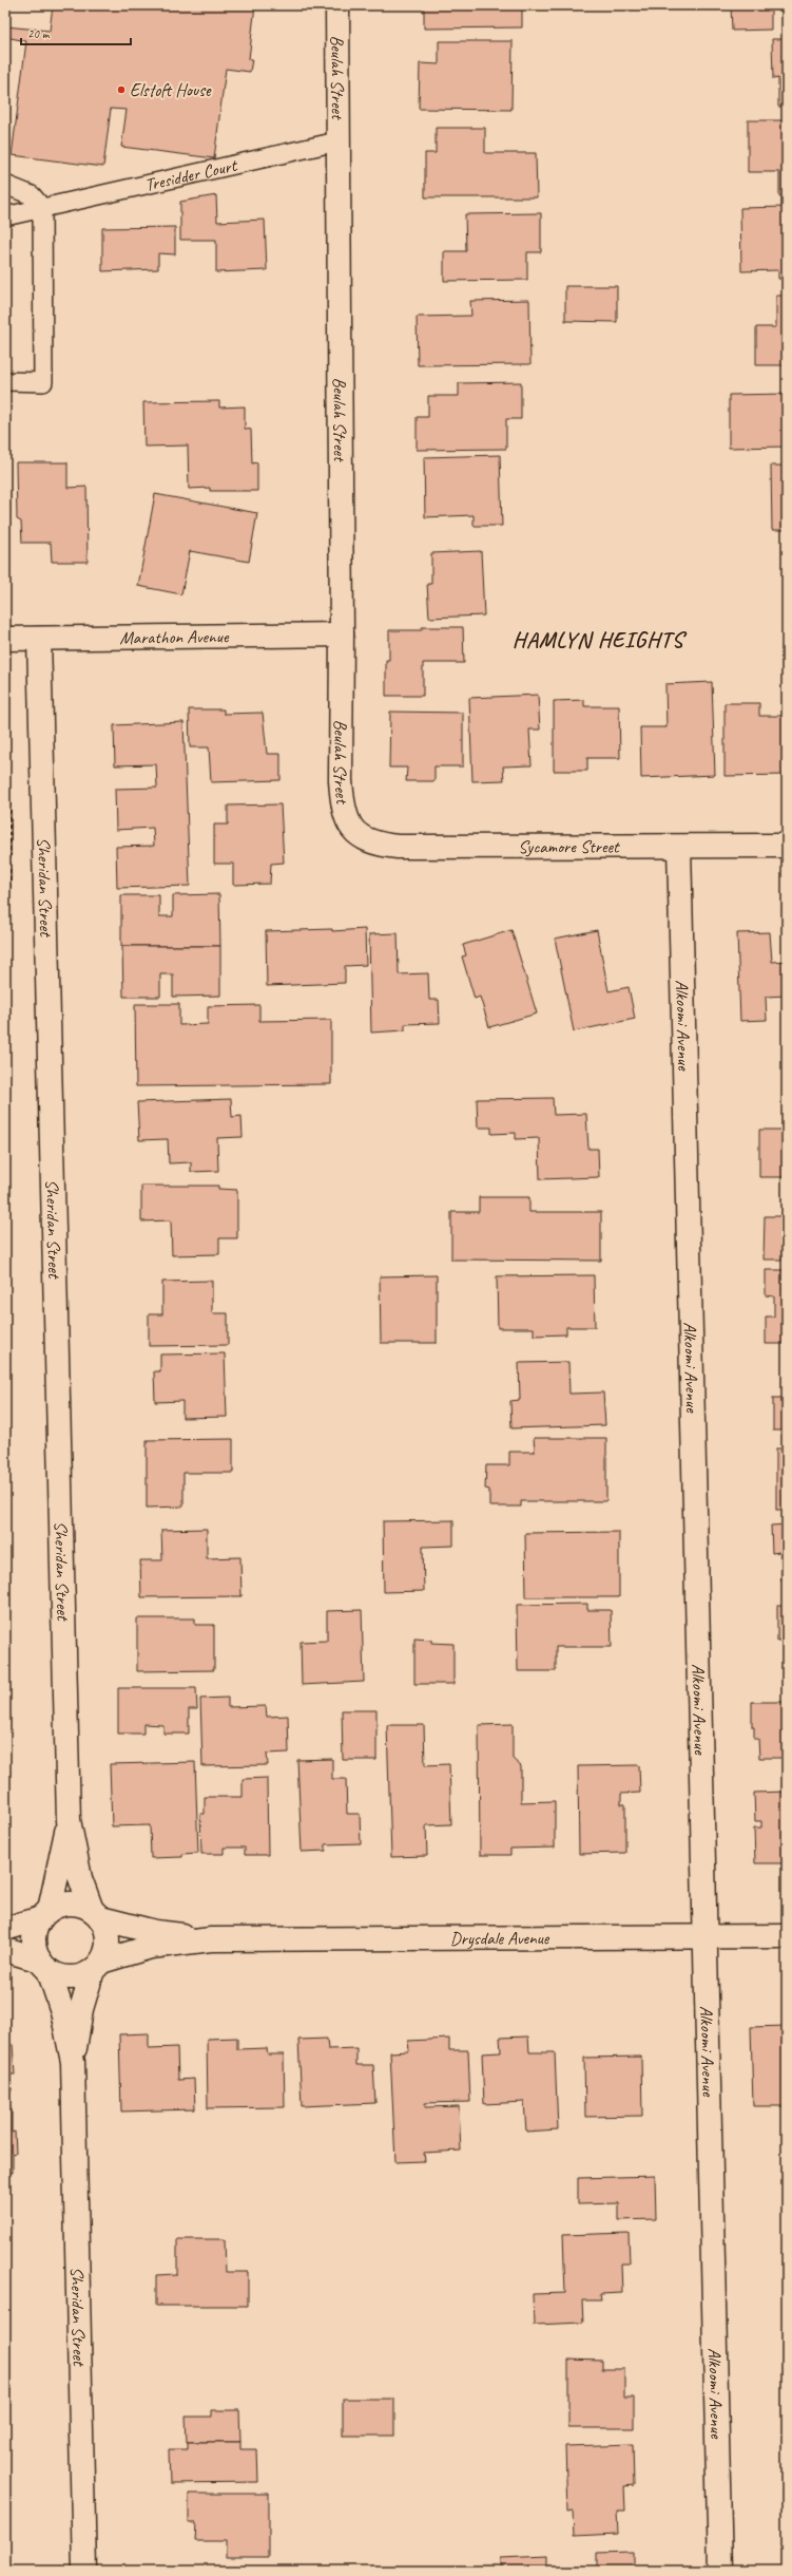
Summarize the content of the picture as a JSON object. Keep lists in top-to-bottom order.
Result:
{
  "streets": {
    "street": [
      "Beulah Street",
      "Marathon Avenue",
      "Sycamore Street",
      "Sheridan Street",
      "Alkoomi Avenue",
      "Drysdale Avenue"
    ],
    "lane": ["Tresidder Court"]
  },
  "crossings": [
    ["Beulah Street", "Tresidder Court"],
    ["Beulah Street", "Marathon Avenue"],
    ["Beulah Street", "Sycamore Street"],
    ["Marathon Avenue", "Sheridan Street"],
    ["Sycamore Street", "Alkoomi Avenue"],
    ["Sheridan Street", "Drysdale Avenue"],
    ["Alkoomi Avenue", "Drysdale Avenue"]
  ],
  "districts": ["HAMLYN HEIGHTS"],
  "places": ["Elstoft House"],
  "scale_bar": "20 m"
}
